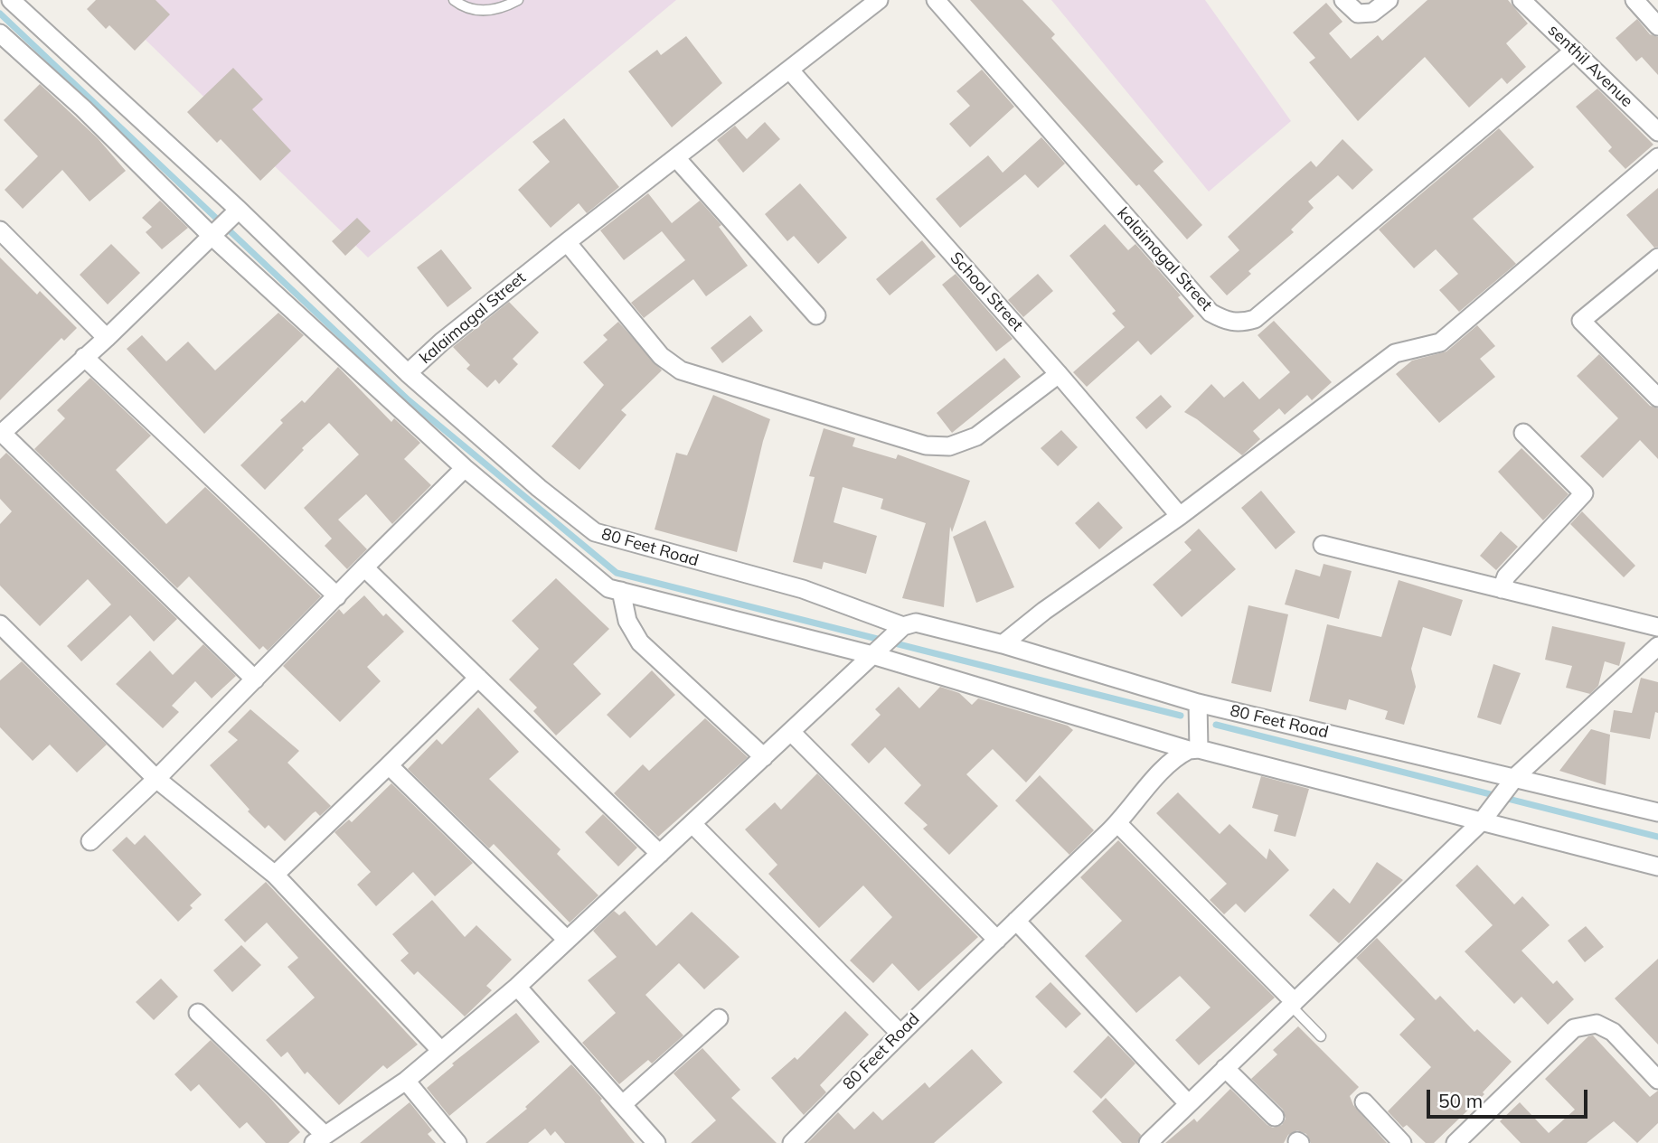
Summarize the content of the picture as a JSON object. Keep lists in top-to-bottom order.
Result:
{
  "streets": {
    "street": [
      "senthil Avenue",
      "kalaimagal Street",
      "School Street",
      "80 Feet Road"
    ]
  },
  "crossings": [
    ["senthil Avenue", "kalaimagal Street"],
    ["kalaimagal Street", "School Street"],
    ["kalaimagal Street", "80 Feet Road"]
  ],
  "scale_bar": "50 m"
}
